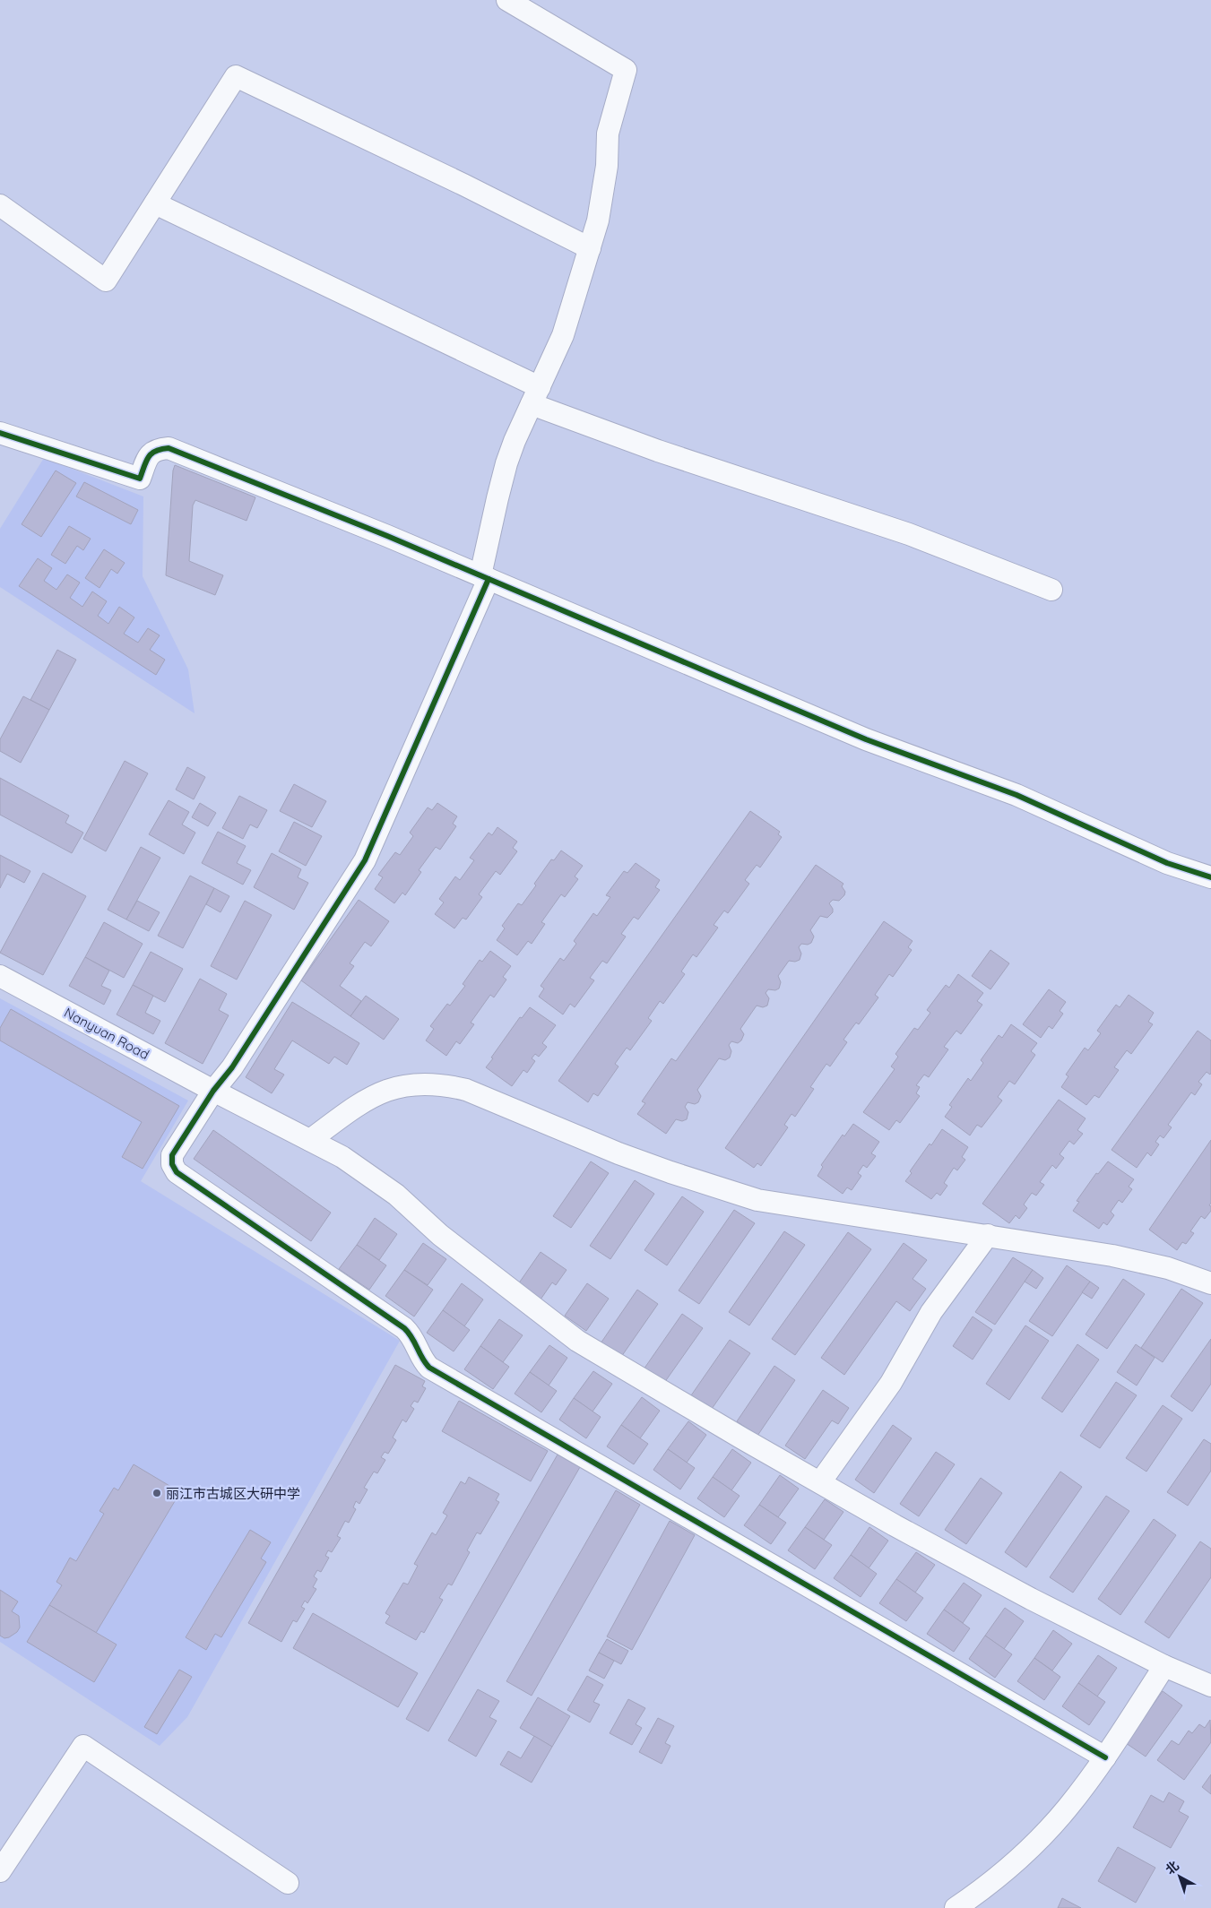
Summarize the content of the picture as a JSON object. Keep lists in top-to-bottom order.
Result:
{
  "streets": {
    "street": ["Nanyuan Road"]
  },
  "places": ["丽江市古城区大研中学"],
  "north": "top left"
}
